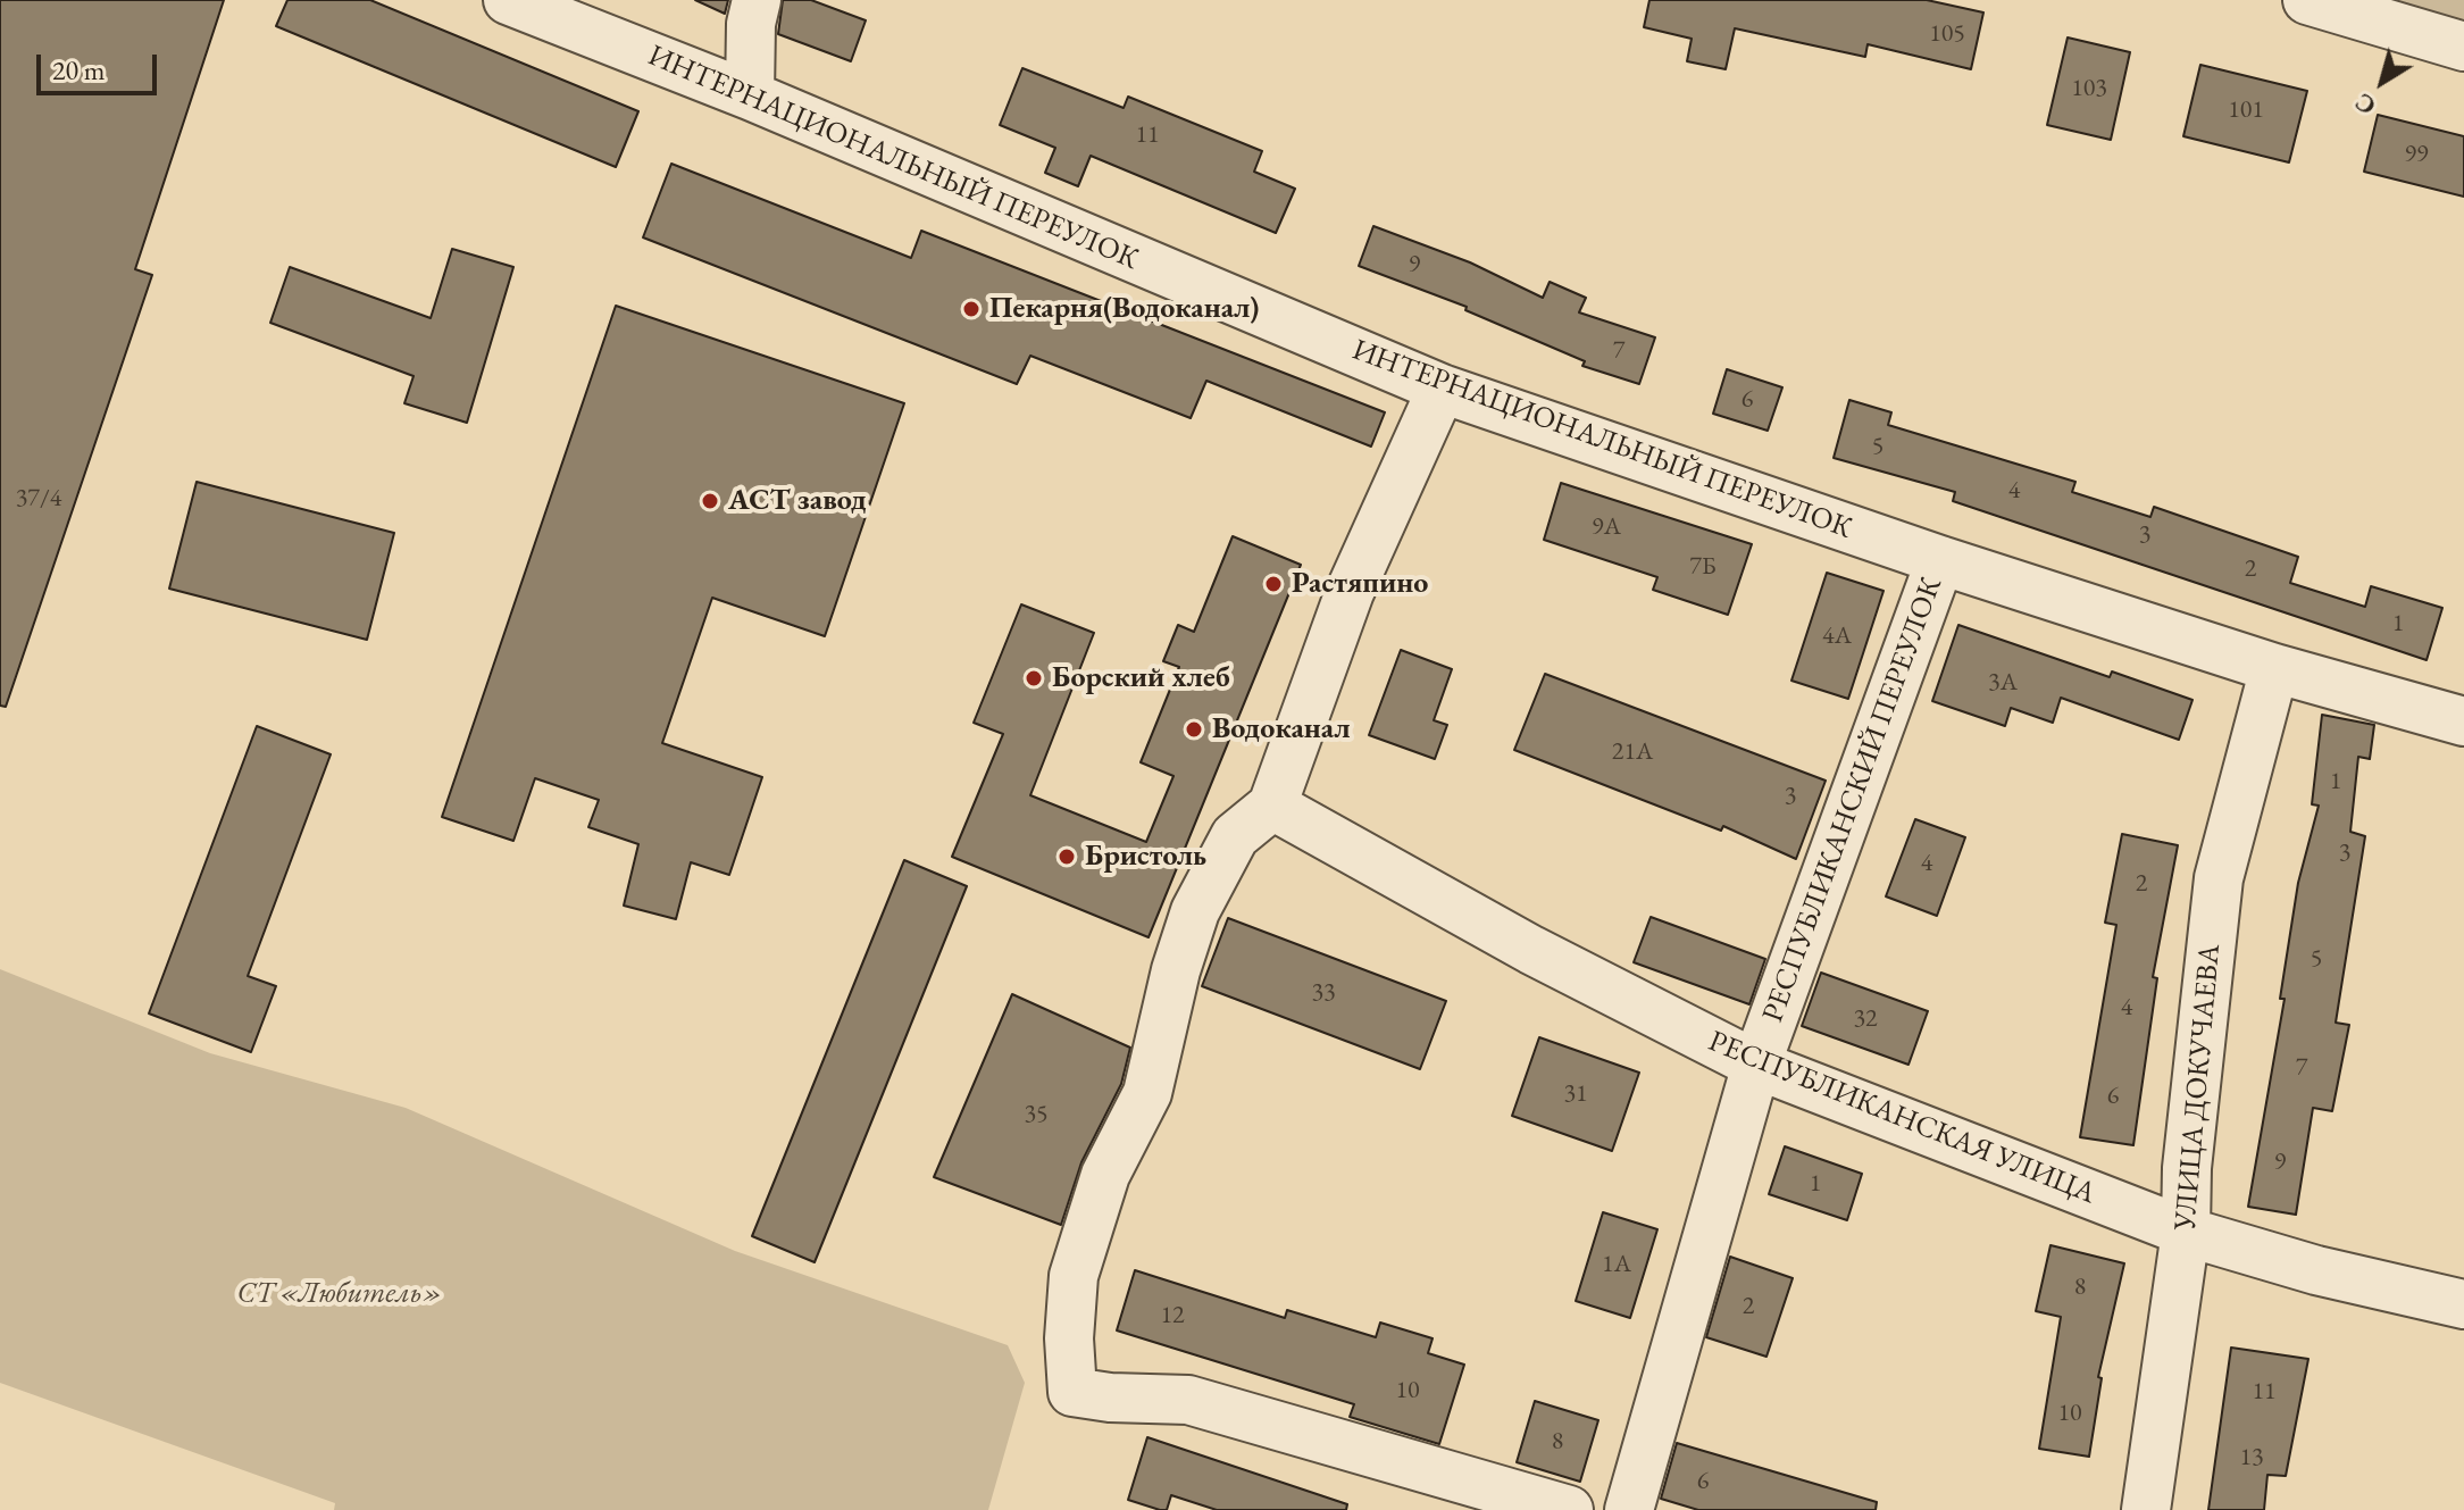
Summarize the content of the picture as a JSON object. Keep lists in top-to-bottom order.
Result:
{
  "streets": {
    "street": [
      "ИНТЕРНАЦИОНАЛЬНЫЙ ПЕРЕУЛОК",
      "РЕСПУБЛИКАНСКИЙ ПЕРЕУЛОК",
      "УЛИЦА ДОКУЧАЕВА",
      "РЕСПУБЛИКАНСКАЯ УЛИЦА"
    ]
  },
  "crossings": [
    ["ИНТЕРНАЦИОНАЛЬНЫЙ ПЕРЕУЛОК", "РЕСПУБЛИКАНСКИЙ ПЕРЕУЛОК"],
    ["ИНТЕРНАЦИОНАЛЬНЫЙ ПЕРЕУЛОК", "УЛИЦА ДОКУЧАЕВА"],
    ["РЕСПУБЛИКАНСКИЙ ПЕРЕУЛОК", "РЕСПУБЛИКАНСКАЯ УЛИЦА"],
    ["УЛИЦА ДОКУЧАЕВА", "РЕСПУБЛИКАНСКАЯ УЛИЦА"]
  ],
  "parks": ["СТ «Любитель»"],
  "places": [
    "Пекарня(Водоканал)",
    "АСТ завод",
    "Растяпино",
    "Борский хлеб",
    "Водоканал",
    "Бристоль"
  ],
  "house_numbers": [
    "105",
    "103",
    "101",
    "11",
    "99",
    "9",
    "7",
    "6",
    "5",
    "4",
    "37/4",
    "9А",
    "3",
    "7Б",
    "2",
    "1",
    "4А",
    "3А",
    "21А",
    "1",
    "3",
    "3",
    "4",
    "2",
    "5",
    "33",
    "4",
    "32",
    "7",
    "31",
    "6",
    "35",
    "9",
    "1",
    "1А",
    "8",
    "2",
    "12",
    "10",
    "11",
    "10",
    "8",
    "13",
    "6"
  ],
  "scale_bar": "20 m",
  "north": "bottom left"
}
